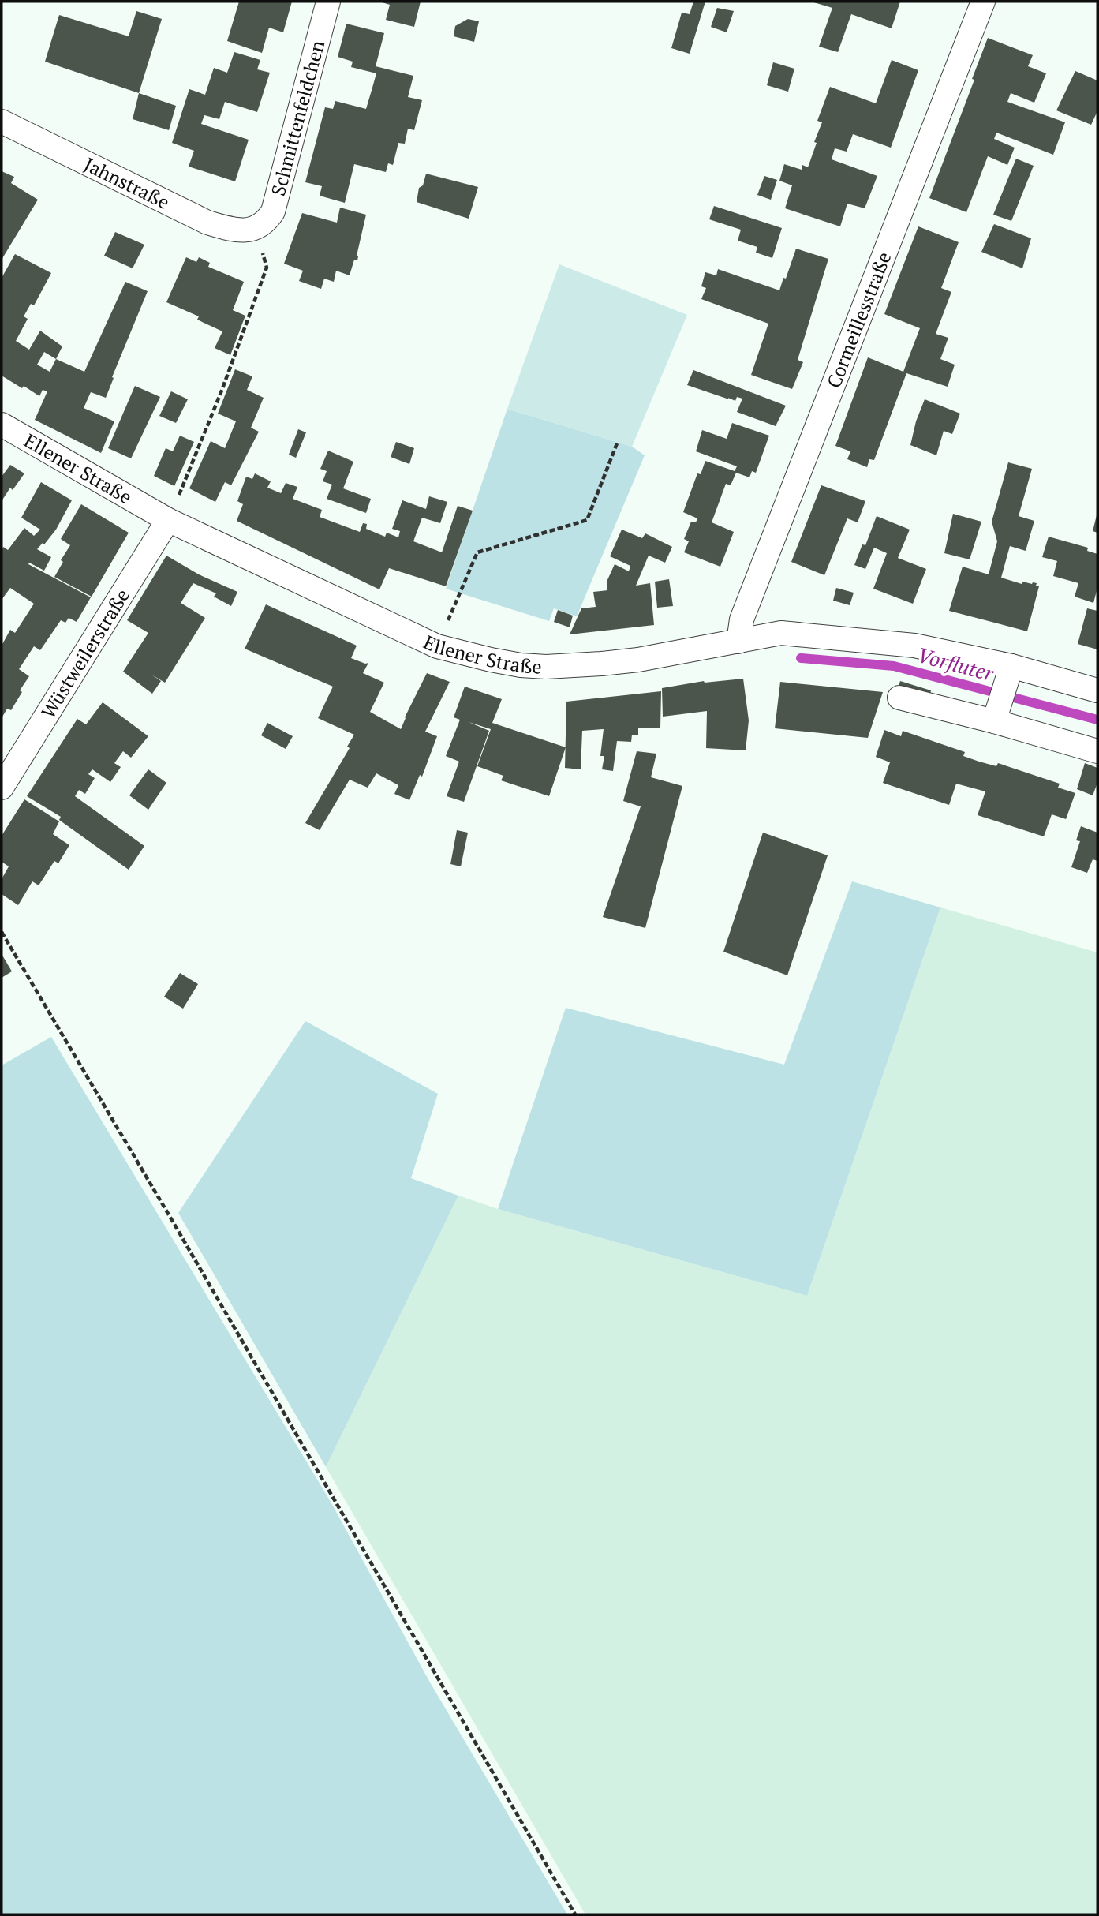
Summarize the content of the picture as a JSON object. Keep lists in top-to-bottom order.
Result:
{
  "streets": {
    "street": [
      "Schmittenfeldchen",
      "Jahnstraße",
      "Cormeillesstraße",
      "Ellener Straße",
      "Wüstweilerstraße"
    ]
  },
  "crossings": [
    ["Schmittenfeldchen", "Jahnstraße"],
    ["Cormeillesstraße", "Ellener Straße"],
    ["Ellener Straße", "Wüstweilerstraße"]
  ],
  "water": ["Vorfluter"]
}
